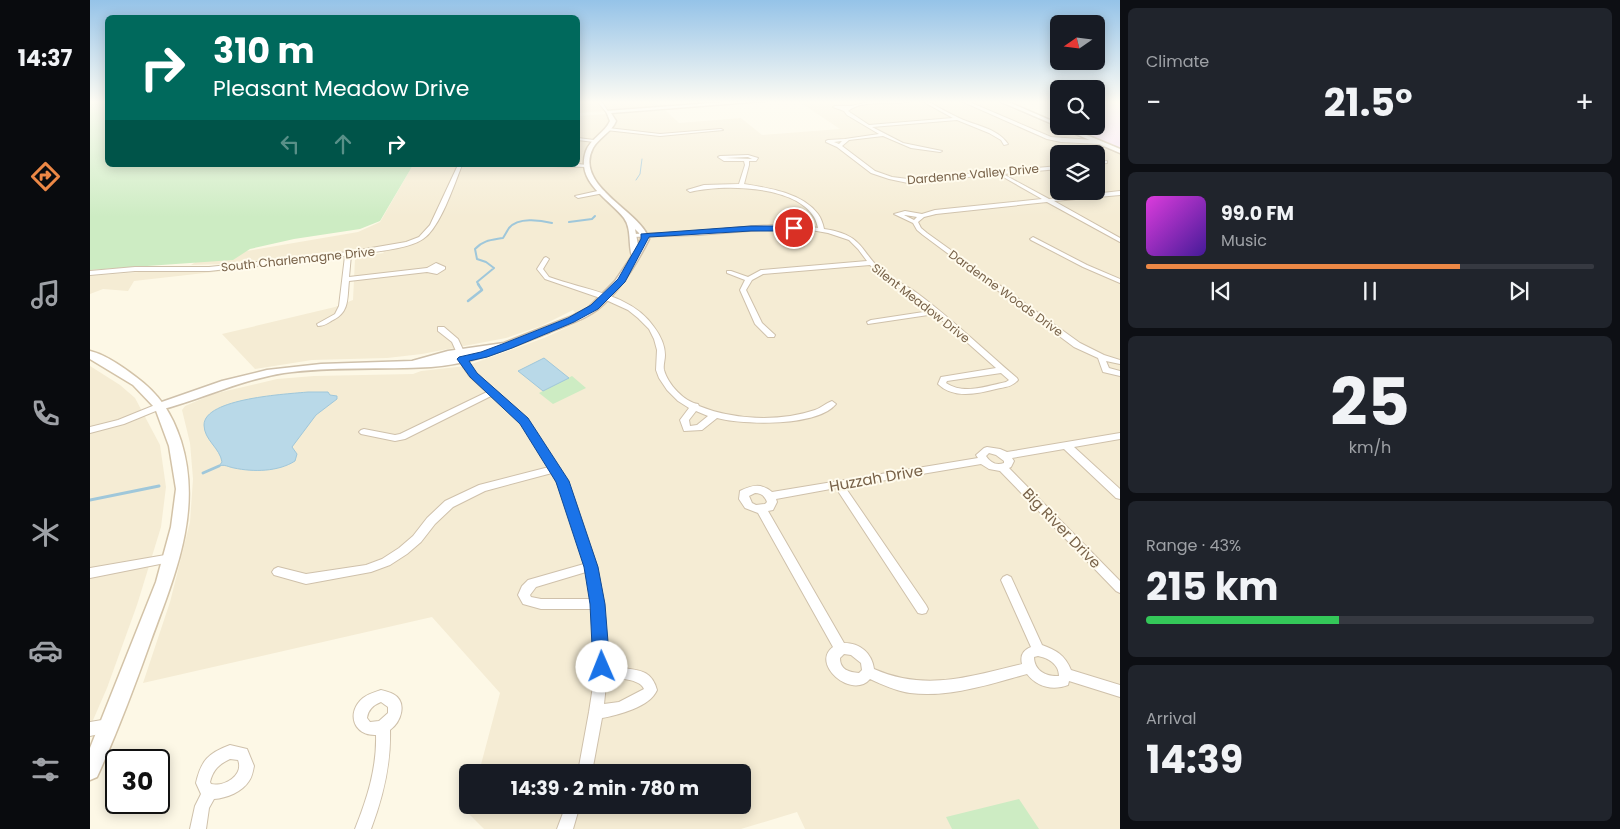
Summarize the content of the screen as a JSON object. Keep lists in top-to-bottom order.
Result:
{
  "streets": {
    "street": [
      "Dardenne Valley Drive",
      "South Charlemagne Drive",
      "Dardenne Woods Drive",
      "Silent Meadow Drive",
      "Huzzah Drive",
      "Big River Drive"
    ]
  },
  "north": "left",
  "page": {
    "tabs": "14:37",
    "tile": [
      "Climate",
      ["25", "km/h"],
      ["Range · 43%", "215 km"],
      ["Arrival", "14:39"]
    ],
    "turn": ["310 m", "Pleasant Meadow Drive"],
    "heat": ["−", "21.5°", "+"],
    "song": ["99.0 FM", "Music"],
    "limit": "30",
    "trip": "14:39 · 2 min · 780 m"
  }
}
